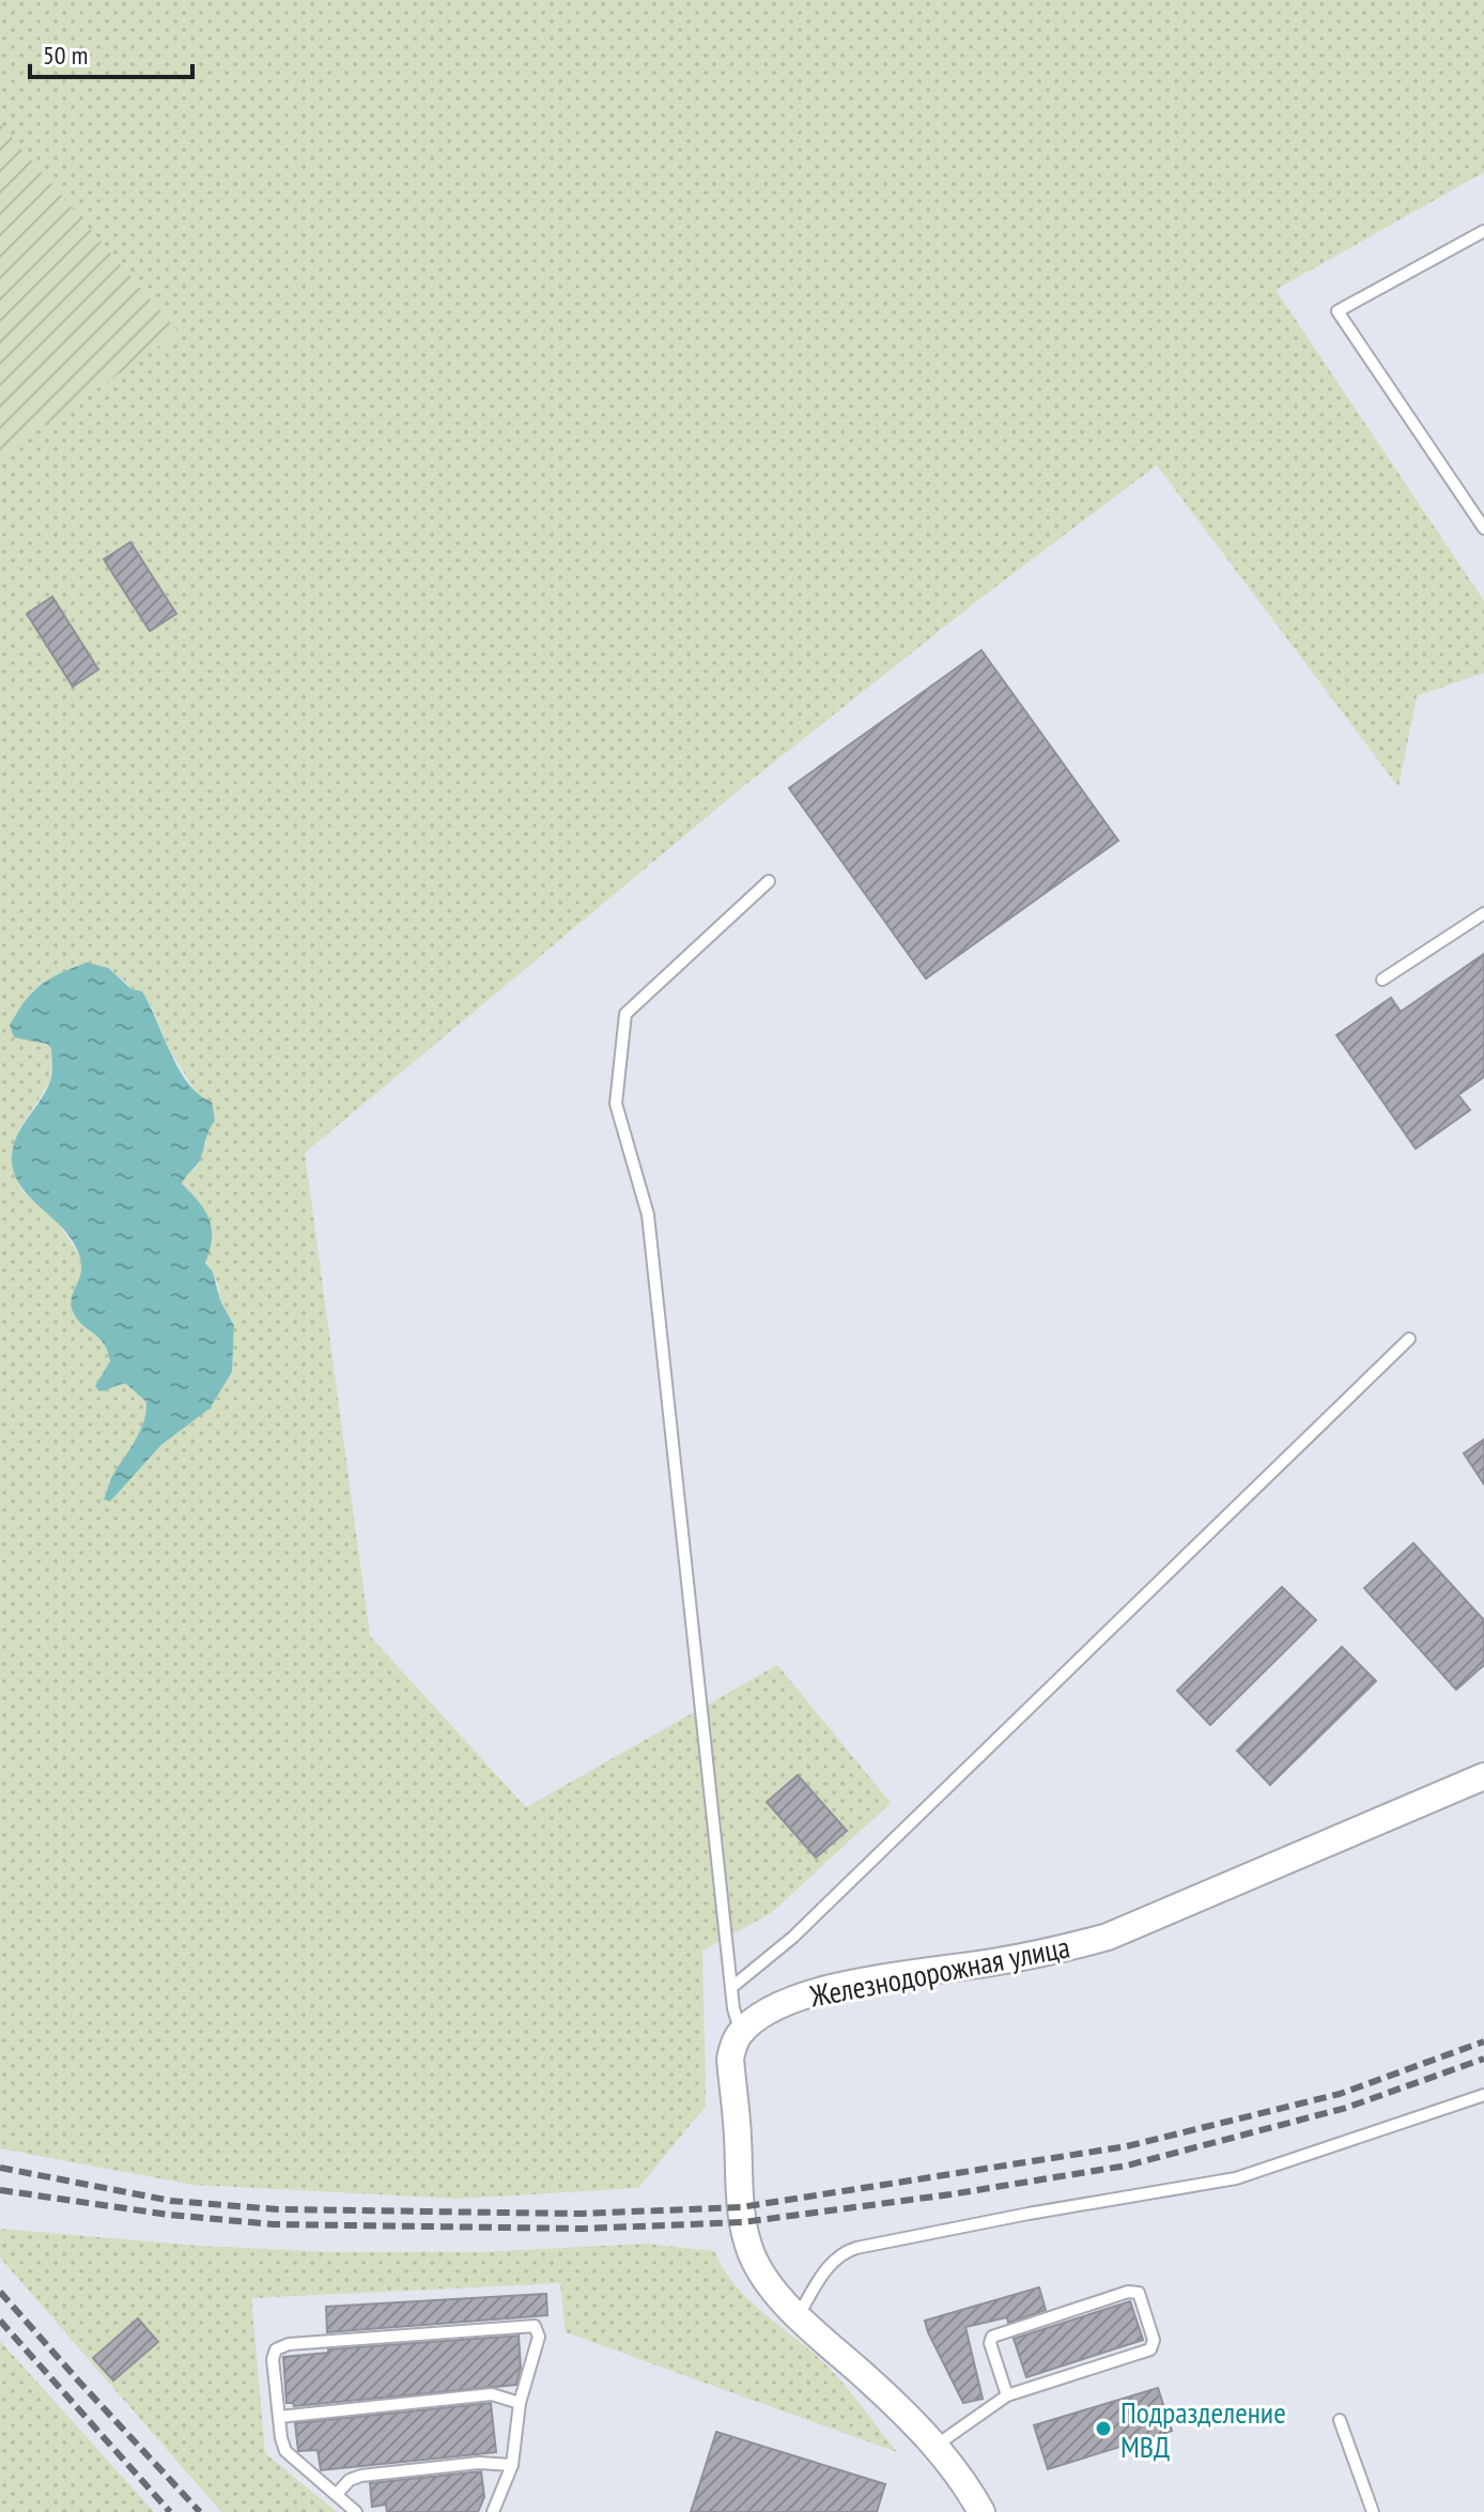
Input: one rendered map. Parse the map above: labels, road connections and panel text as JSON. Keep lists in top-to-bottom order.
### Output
{
  "streets": {
    "street": ["Железнодорожная улица"]
  },
  "places": ["Подразделение МВД"],
  "scale_bar": "50 m"
}
